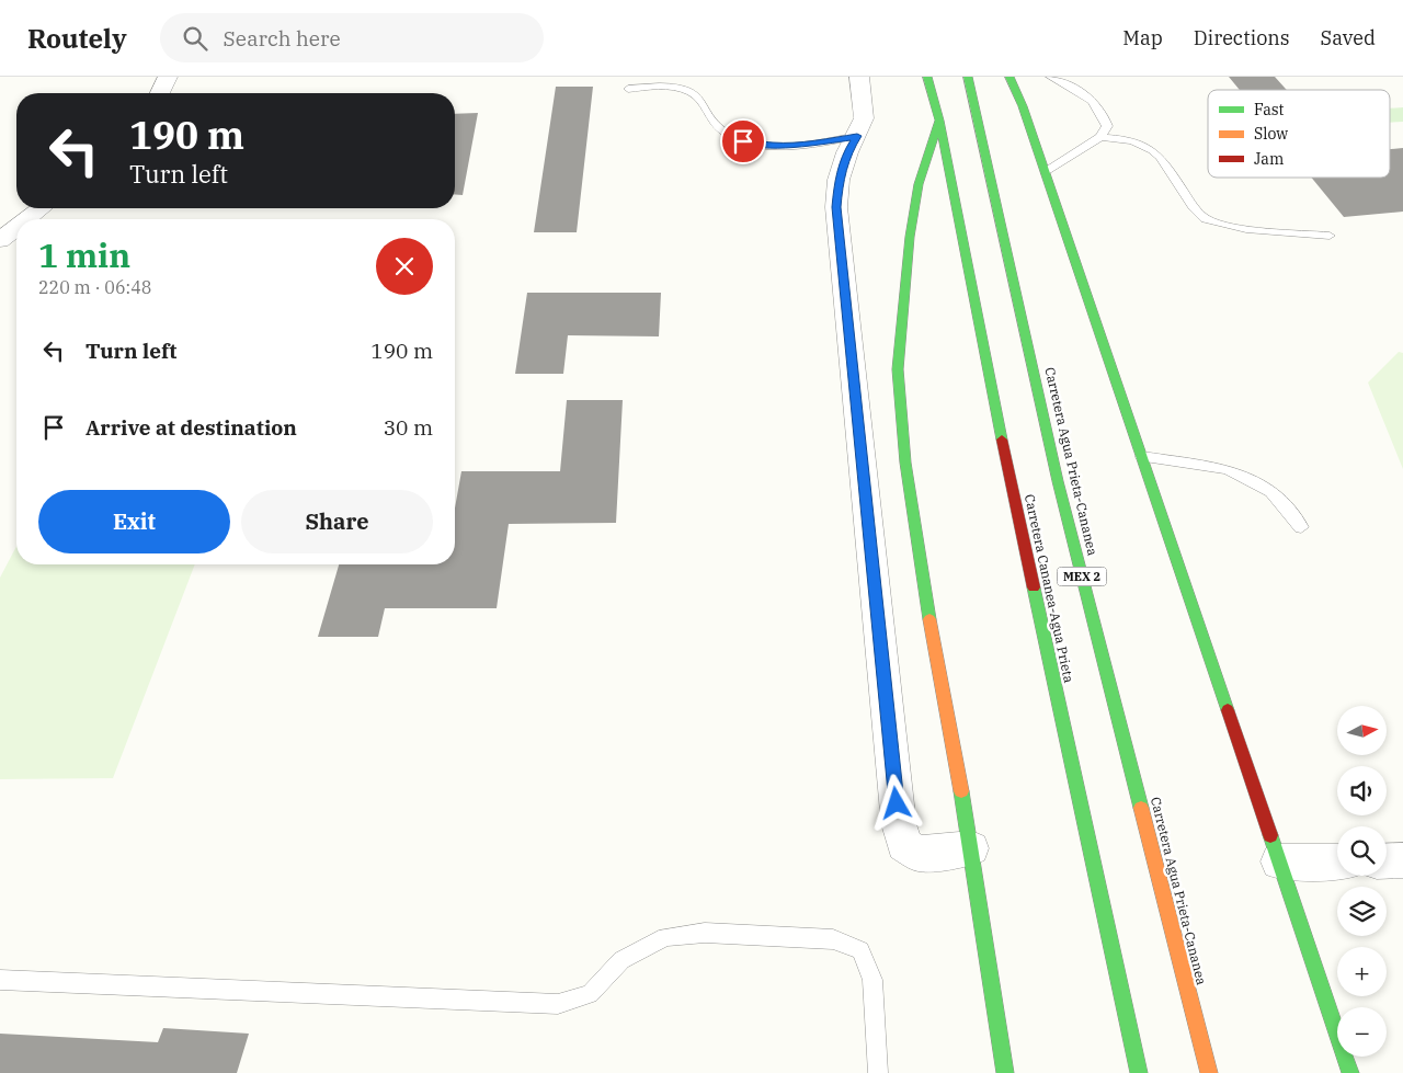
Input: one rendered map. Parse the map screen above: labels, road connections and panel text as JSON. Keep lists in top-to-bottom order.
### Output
{
  "streets": {
    "main road": ["Carretera Agua Prieta-Cananea", "MEX 2", "Carretera Cananea-Agua Prieta"]
  },
  "legend": ["Fast", "Slow", "Jam"],
  "north": "right",
  "page": {
    "header": "Routely",
    "search": "Search here",
    "nav": ["Map", "Directions", "Saved"],
    "turn": ["190 m", "Turn left"],
    "heading": ["1 min", "220 m · 06:48"],
    "list": [
      {
        "name": "Turn left",
        "value": "190 m"
      },
      {
        "name": "Arrive at destination",
        "value": "30 m"
      }
    ],
    "buttons": ["Exit", "Share"],
    "map_buttons": ["+", "−"]
  }
}
